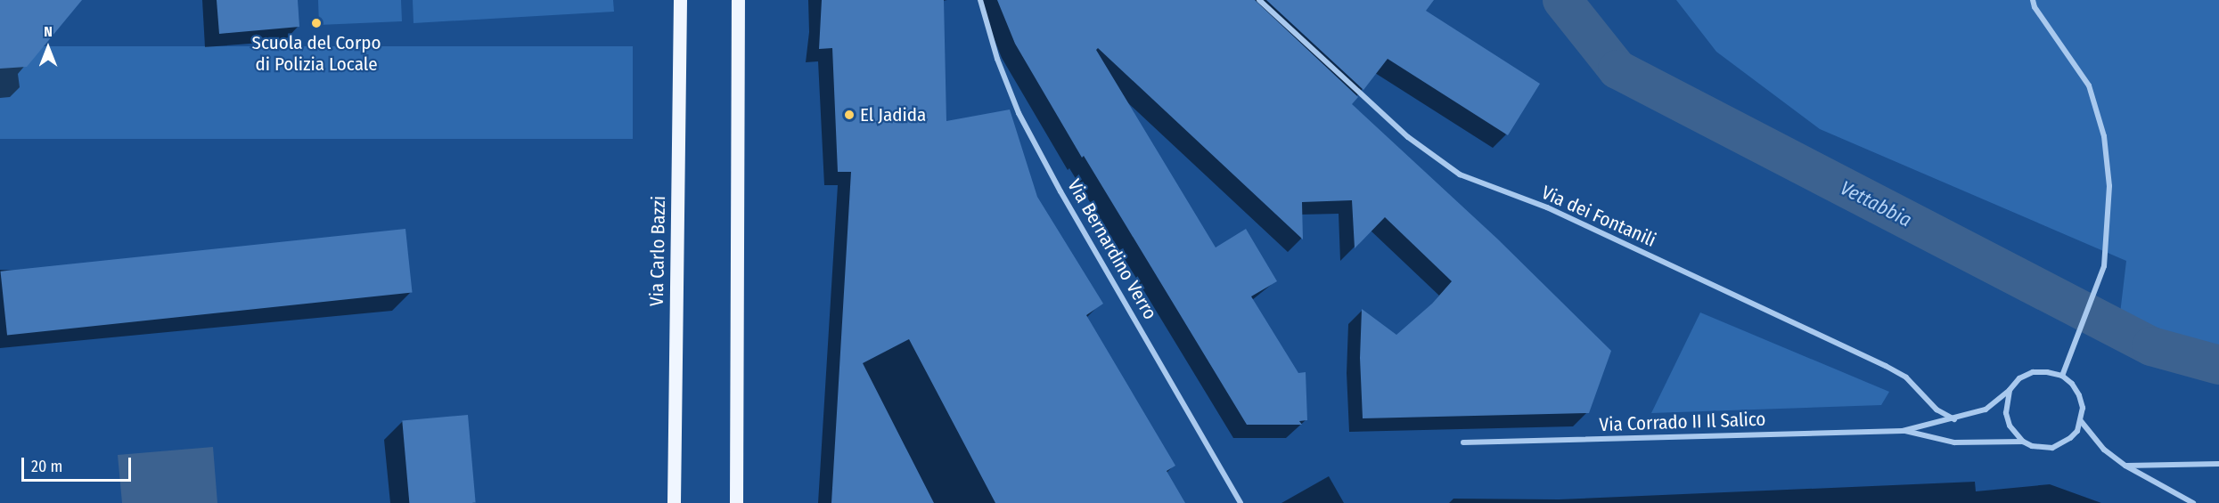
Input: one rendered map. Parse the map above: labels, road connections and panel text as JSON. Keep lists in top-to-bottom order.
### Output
{
  "streets": {
    "main road": ["Via Carlo Bazzi"],
    "street": ["Via dei Fontanili", "Via Bernardino Verro", "Via Corrado II Il Salico"]
  },
  "crossings": [
    ["Via dei Fontanili", "Via Corrado II Il Salico"]
  ],
  "water": ["Vettabbia"],
  "places": ["Scuola del Corpo di Polizia Locale", "El Jadida"],
  "scale_bar": "20 m",
  "north": "top"
}
